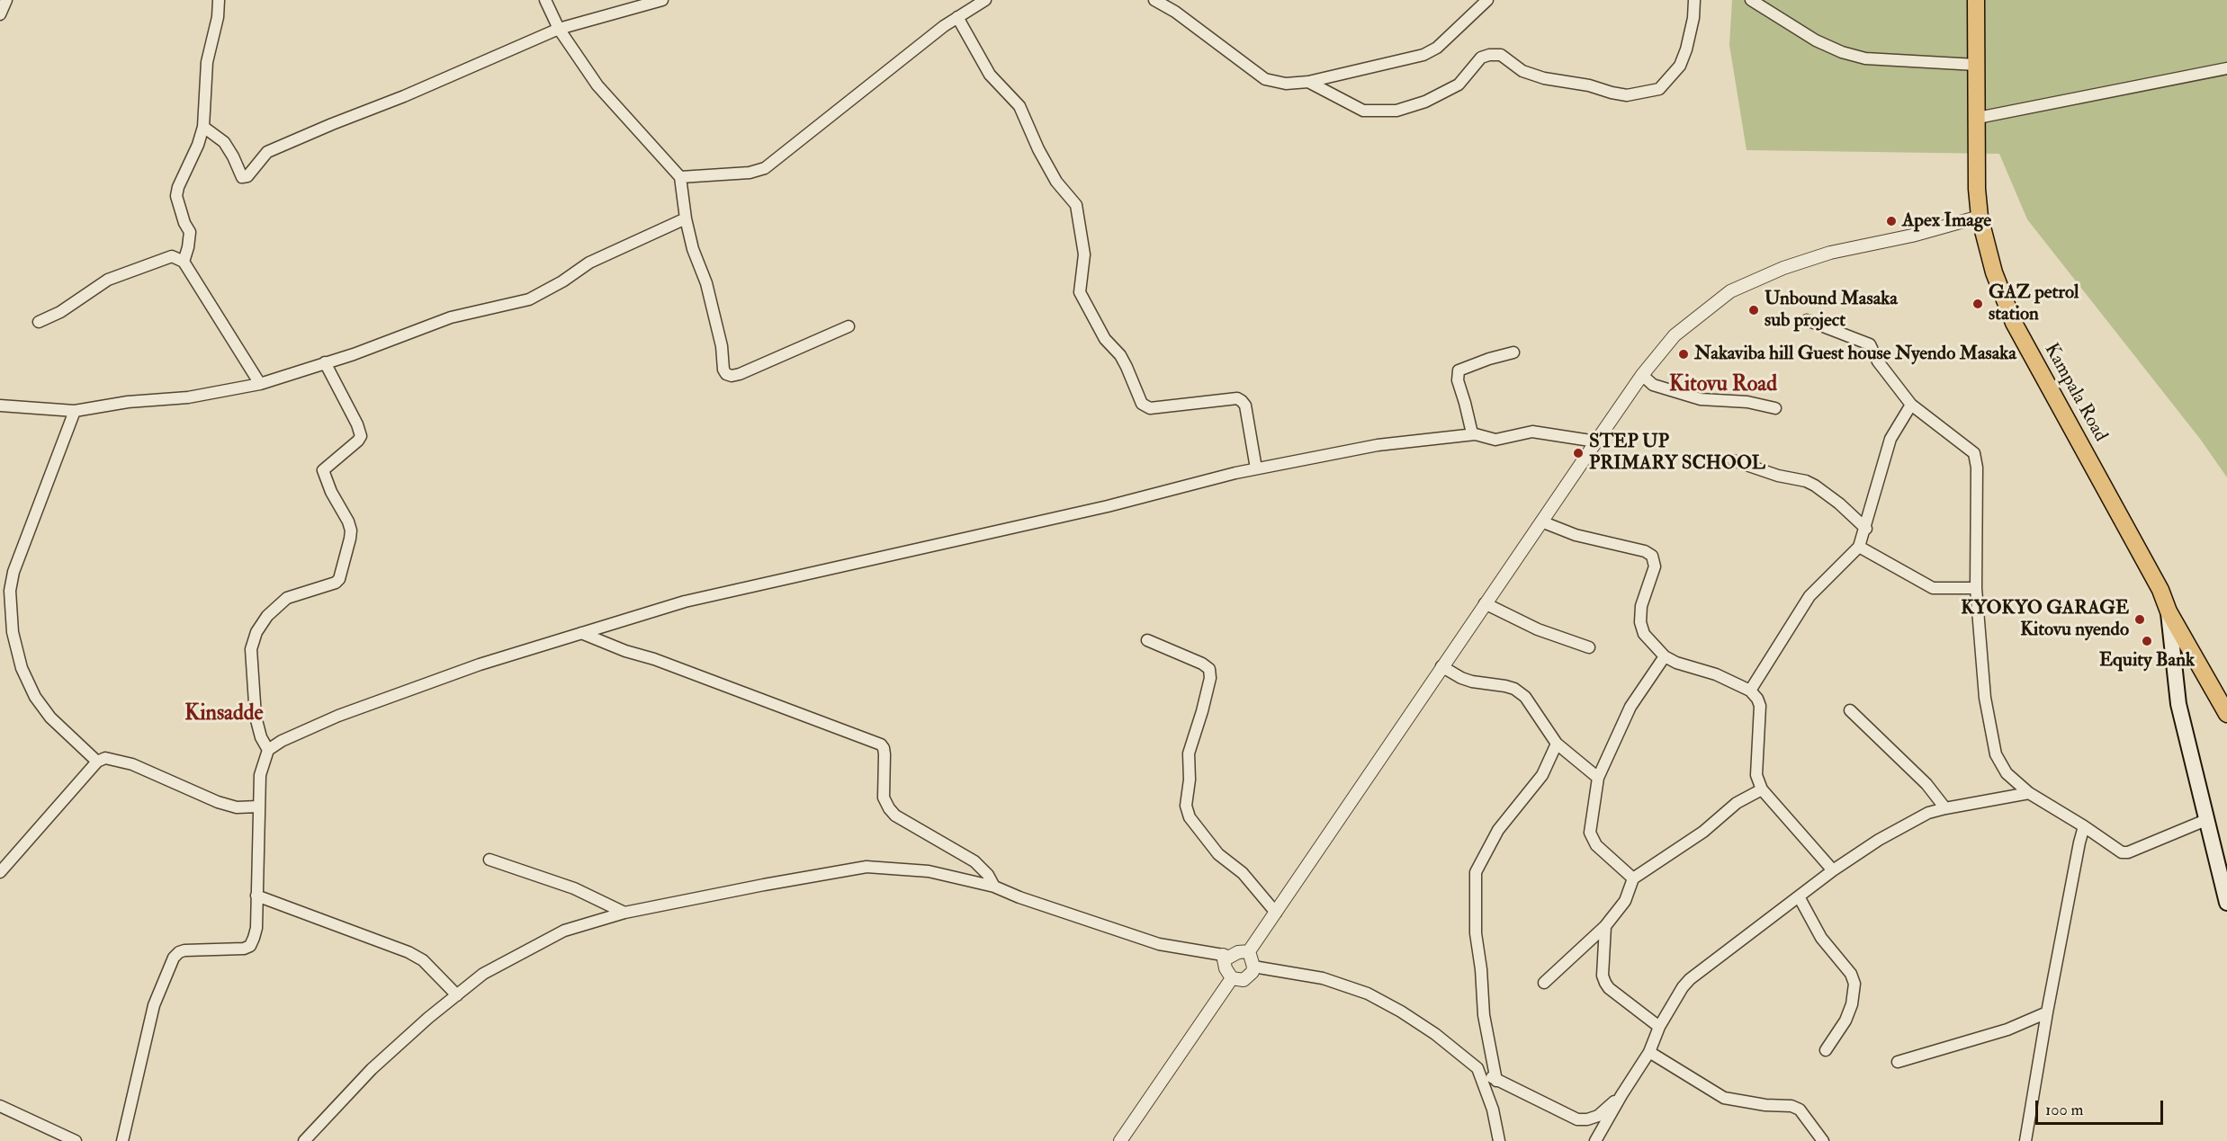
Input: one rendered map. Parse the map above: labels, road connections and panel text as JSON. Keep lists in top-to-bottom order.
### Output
{
  "streets": {
    "main road": ["Kampala Road"]
  },
  "districts": ["Kitovu Road", "Kinsadde"],
  "places": [
    "Apex Image",
    "GAZ petrol station",
    "Unbound Masaka sub project",
    "Nakaviba hill Guest house Nyendo Masaka",
    "STEP UP PRIMARY SCHOOL",
    "KYOKYO GARAGE Kitovu nyendo",
    "Equity Bank"
  ],
  "scale_bar": "100 m"
}
